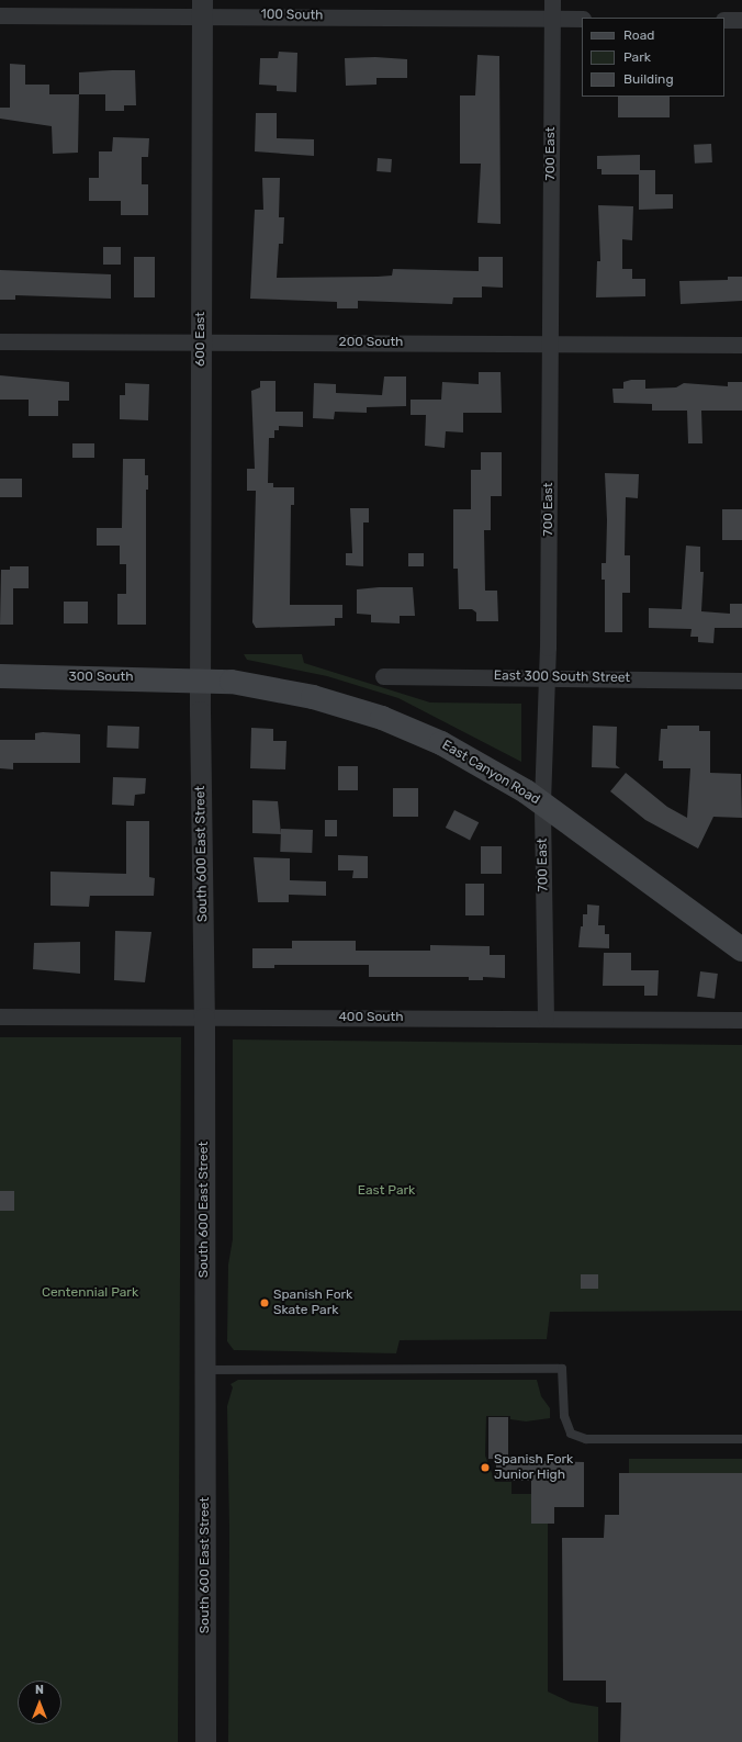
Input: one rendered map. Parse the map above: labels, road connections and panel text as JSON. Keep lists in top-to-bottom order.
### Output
{
  "streets": {
    "main road": ["300 South", "East Canyon Road"],
    "street": [
      "100 South",
      "700 East",
      "600 East",
      "200 South",
      "East 300 South Street",
      "South 600 East Street",
      "400 South"
    ]
  },
  "crossings": [
    ["100 South", "700 East"],
    ["100 South", "600 East"],
    ["700 East", "200 South"],
    ["700 East", "East 300 South Street"],
    ["700 East", "East Canyon Road"],
    ["700 East", "400 South"],
    ["600 East", "200 South"],
    ["600 East", "300 South"],
    ["600 East", "East Canyon Road"],
    ["600 East", "South 600 East Street"],
    ["300 South", "East Canyon Road"],
    ["300 South", "South 600 East Street"],
    ["East Canyon Road", "South 600 East Street"],
    ["South 600 East Street", "400 South"]
  ],
  "parks": ["East Park", "Centennial Park"],
  "places": ["Spanish Fork Skate Park", "Spanish Fork Junior High"],
  "legend": ["Road", "Park", "Building"],
  "north": "top"
}
